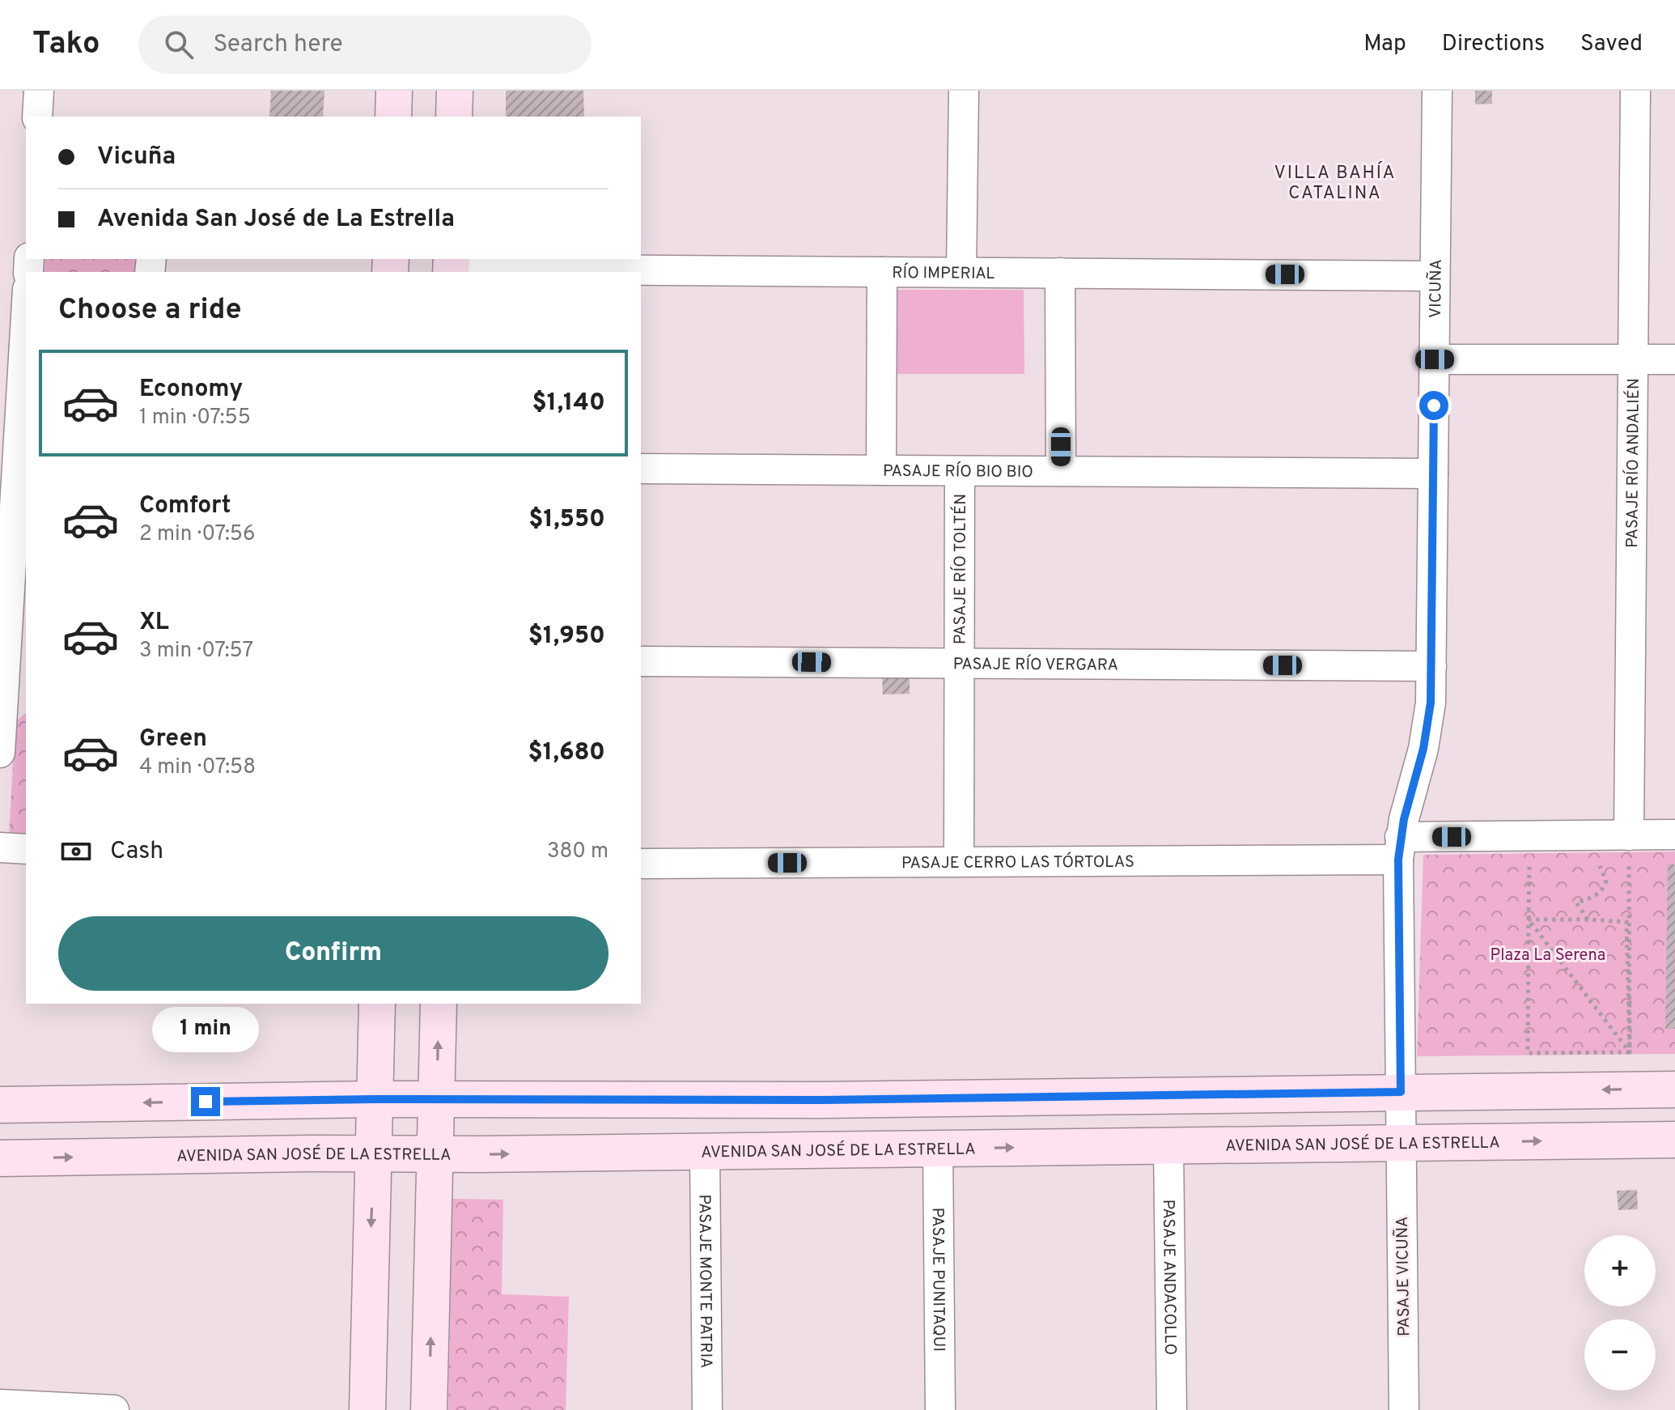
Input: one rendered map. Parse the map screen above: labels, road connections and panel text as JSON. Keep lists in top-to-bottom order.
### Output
{
  "streets": {
    "main road": ["AVENIDA SAN JOSÉ DE LA ESTRELLA"],
    "street": [
      "RÍO IMPERIAL",
      "VICUÑA",
      "PASAJE RÍO ANDALIÉN",
      "PASAJE RÍO BIO BIO",
      "PASAJE RÍO TOLTÉN",
      "PASAJE RÍO VERGARA",
      "PASAJE CERRO LAS TÓRTOLAS",
      "PASAJE VICUÑA",
      "PASAJE ANDACOLLO",
      "PASAJE PUNITAQUI",
      "PASAJE MONTE PATRIA"
    ]
  },
  "crossings": [
    ["RÍO IMPERIAL", "VICUÑA"],
    ["VICUÑA", "PASAJE RÍO BIO BIO"],
    ["VICUÑA", "PASAJE RÍO VERGARA"],
    ["VICUÑA", "PASAJE CERRO LAS TÓRTOLAS"],
    ["VICUÑA", "AVENIDA SAN JOSÉ DE LA ESTRELLA"],
    ["VICUÑA", "PASAJE VICUÑA"],
    ["PASAJE RÍO ANDALIÉN", "PASAJE CERRO LAS TÓRTOLAS"],
    ["PASAJE RÍO BIO BIO", "PASAJE RÍO TOLTÉN"],
    ["PASAJE RÍO TOLTÉN", "PASAJE RÍO VERGARA"],
    ["PASAJE RÍO TOLTÉN", "PASAJE CERRO LAS TÓRTOLAS"],
    ["AVENIDA SAN JOSÉ DE LA ESTRELLA", "PASAJE VICUÑA"],
    ["AVENIDA SAN JOSÉ DE LA ESTRELLA", "PASAJE ANDACOLLO"],
    ["AVENIDA SAN JOSÉ DE LA ESTRELLA", "PASAJE PUNITAQUI"],
    ["AVENIDA SAN JOSÉ DE LA ESTRELLA", "PASAJE MONTE PATRIA"]
  ],
  "districts": ["VILLA BAHÍA CATALINA"],
  "parks": ["Plaza La Serena"],
  "page": {
    "header": "Tako",
    "search": "Search here",
    "nav": ["Map", "Directions", "Saved"],
    "banner": ["Vicuña", "Avenida San José de La Estrella"],
    "heading": "Choose a ride",
    "list": [
      {
        "name": "Economy",
        "note": "1 min · 07:55",
        "value": "$1,140"
      },
      {
        "name": "Comfort",
        "note": "2 min · 07:56",
        "value": "$1,550"
      },
      {
        "name": "XL",
        "note": "3 min · 07:57",
        "value": "$1,950"
      },
      {
        "name": "Green",
        "note": "4 min · 07:58",
        "value": "$1,680"
      }
    ],
    "pay": ["Cash", "380 m"],
    "buttons": "Confirm",
    "bubble": "1 min",
    "map_buttons": ["+", "−"]
  }
}
